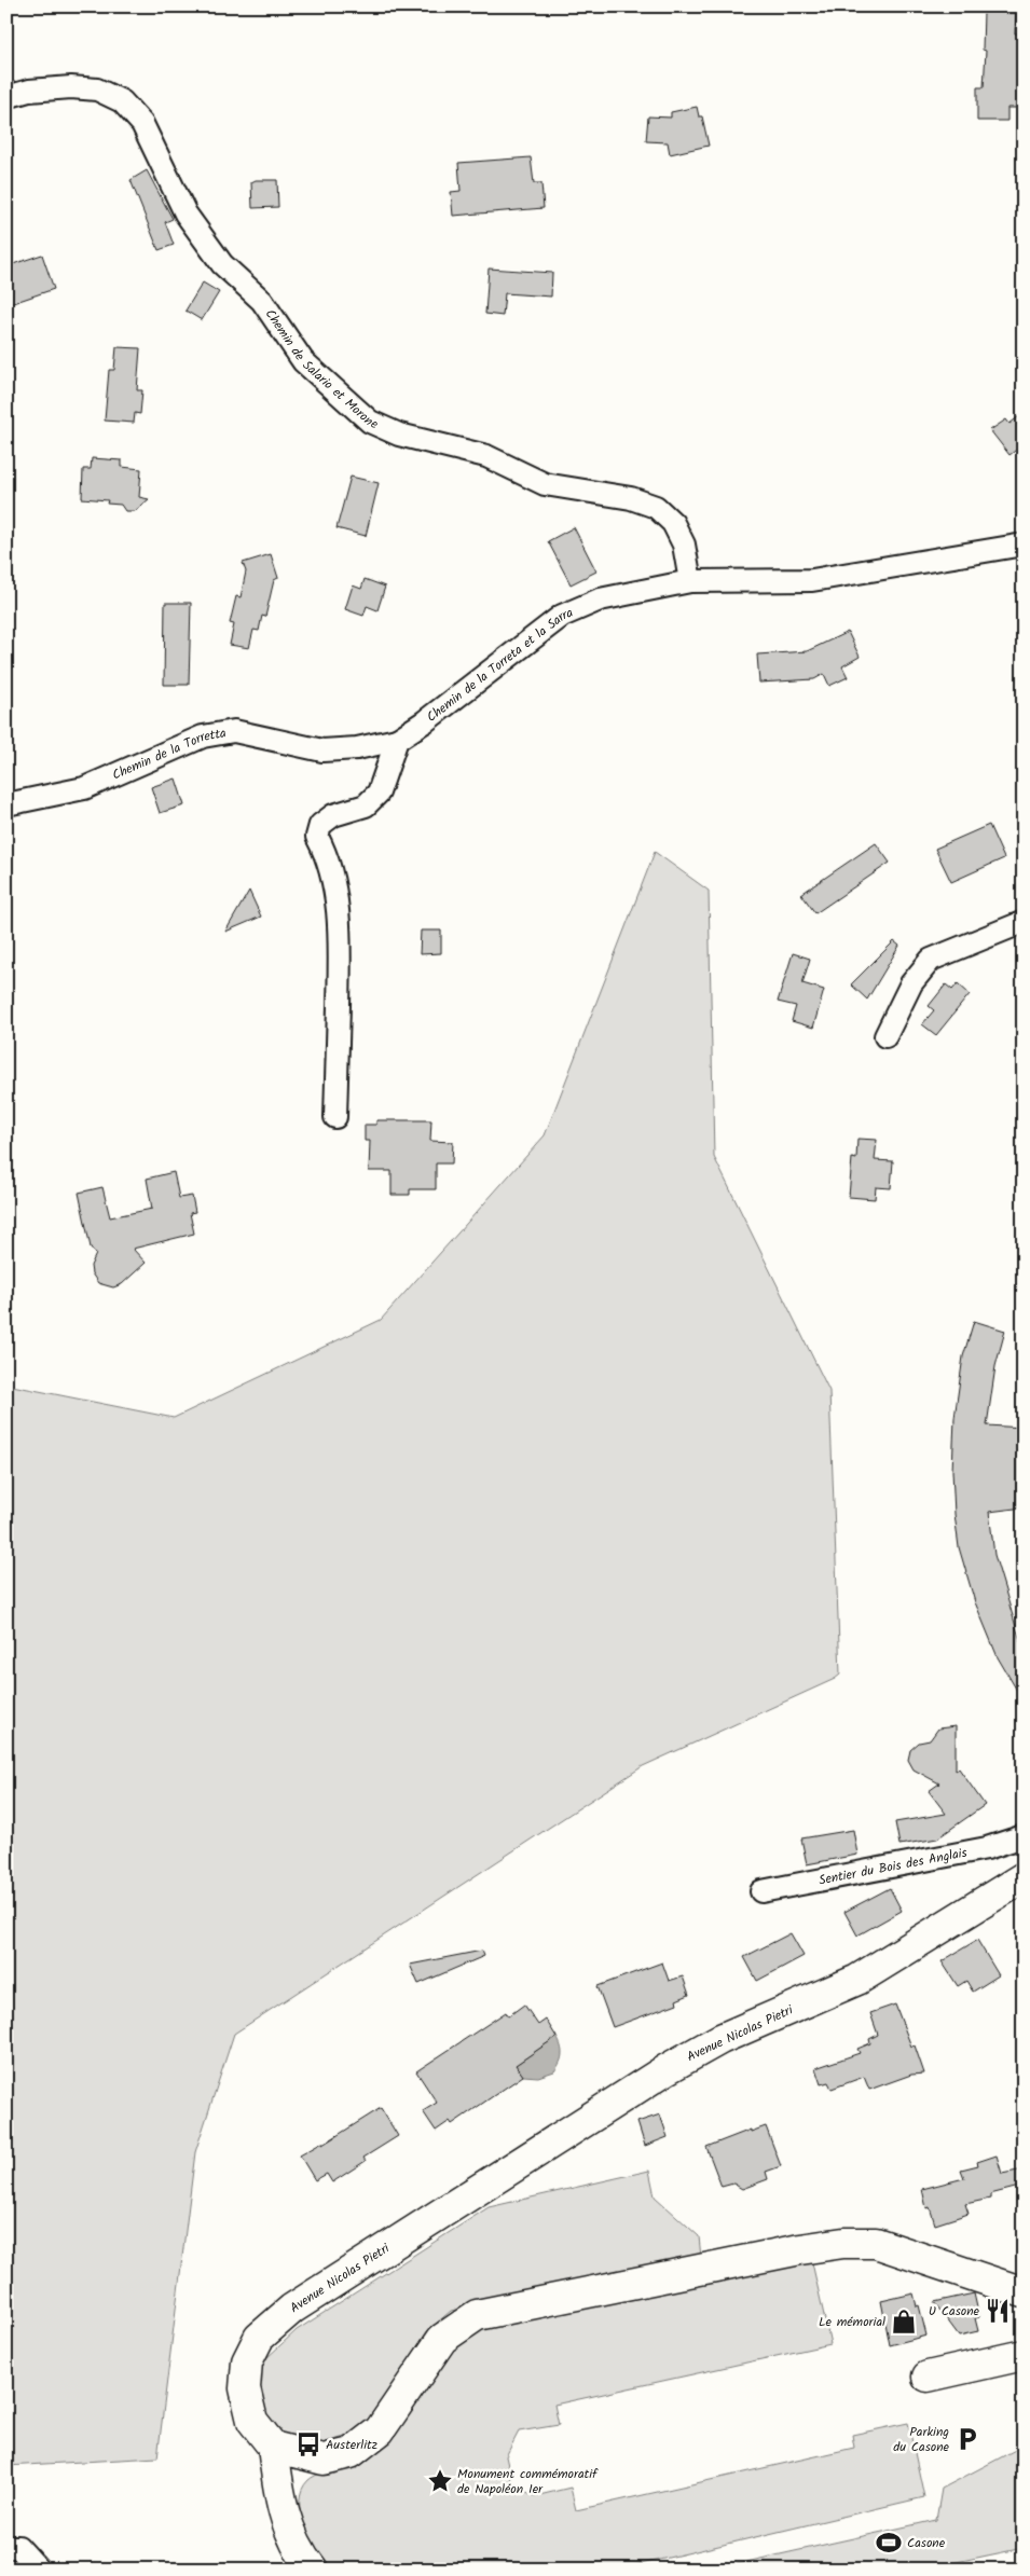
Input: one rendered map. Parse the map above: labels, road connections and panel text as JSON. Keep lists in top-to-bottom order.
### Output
{
  "streets": {
    "main road": ["Avenue Nicolas Pietri"],
    "street": [
      "Chemin de Salario et Morone",
      "Chemin de la Torreta et la Sarra",
      "Chemin de la Torretta",
      "Sentier du Bois des Anglais"
    ]
  },
  "crossings": [
    ["Chemin de Salario et Morone", "Chemin de la Torreta et la Sarra"],
    ["Chemin de la Torreta et la Sarra", "Chemin de la Torretta"]
  ],
  "places": {
    "restaurant": ["U Casone"],
    "shop": ["Le mémorial"],
    "parking": ["Parking du Casone"],
    "bus stop": ["Austerlitz"],
    "place": ["Monument commémoratif de Napoléon Ier"],
    "sports": ["Casone"]
  }
}
